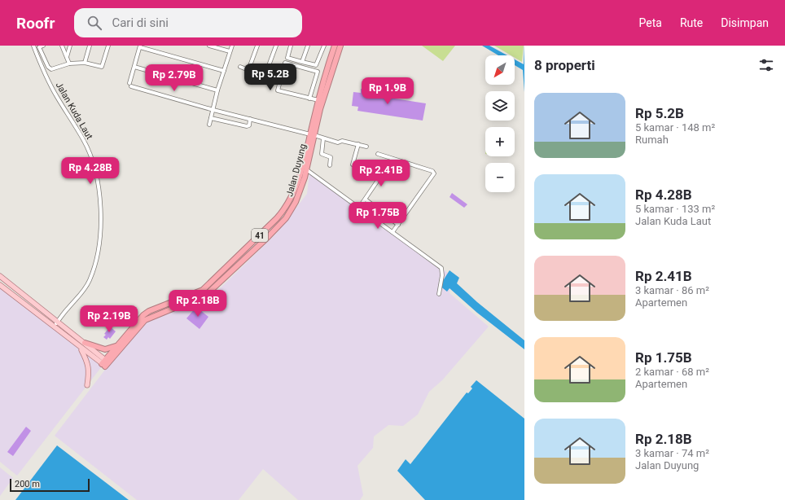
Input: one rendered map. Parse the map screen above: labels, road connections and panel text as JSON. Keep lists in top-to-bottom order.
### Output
{
  "streets": {
    "highway": ["Jalan Duyung", "41"],
    "street": ["Jalan Kuda Laut"]
  },
  "scale_bar": "200 m",
  "north": "bottom left",
  "page": {
    "header": "Roofr",
    "search": "Cari di sini",
    "nav": ["Peta", "Rute", "Disimpan"],
    "heading": "8 properti",
    "map_buttons": ["+", "−"],
    "price": [
      "Rp 5.2B",
      "Rp 2.79B",
      "Rp 1.9B",
      "Rp 4.28B",
      "Rp 2.41B",
      "Rp 1.75B",
      "Rp 2.18B",
      "Rp 2.19B"
    ],
    "list": [
      {
        "name": "Rp 5.2B",
        "note": "5 kamar · 148 m² · Rumah"
      },
      {
        "name": "Rp 4.28B",
        "note": "5 kamar · 133 m² · Jalan Kuda Laut"
      },
      {
        "name": "Rp 2.41B",
        "note": "3 kamar · 86 m² · Apartemen"
      },
      {
        "name": "Rp 1.75B",
        "note": "2 kamar · 68 m² · Apartemen"
      },
      {
        "name": "Rp 2.18B",
        "note": "3 kamar · 74 m² · Jalan Duyung"
      }
    ],
    "scale": "200 m"
  }
}
